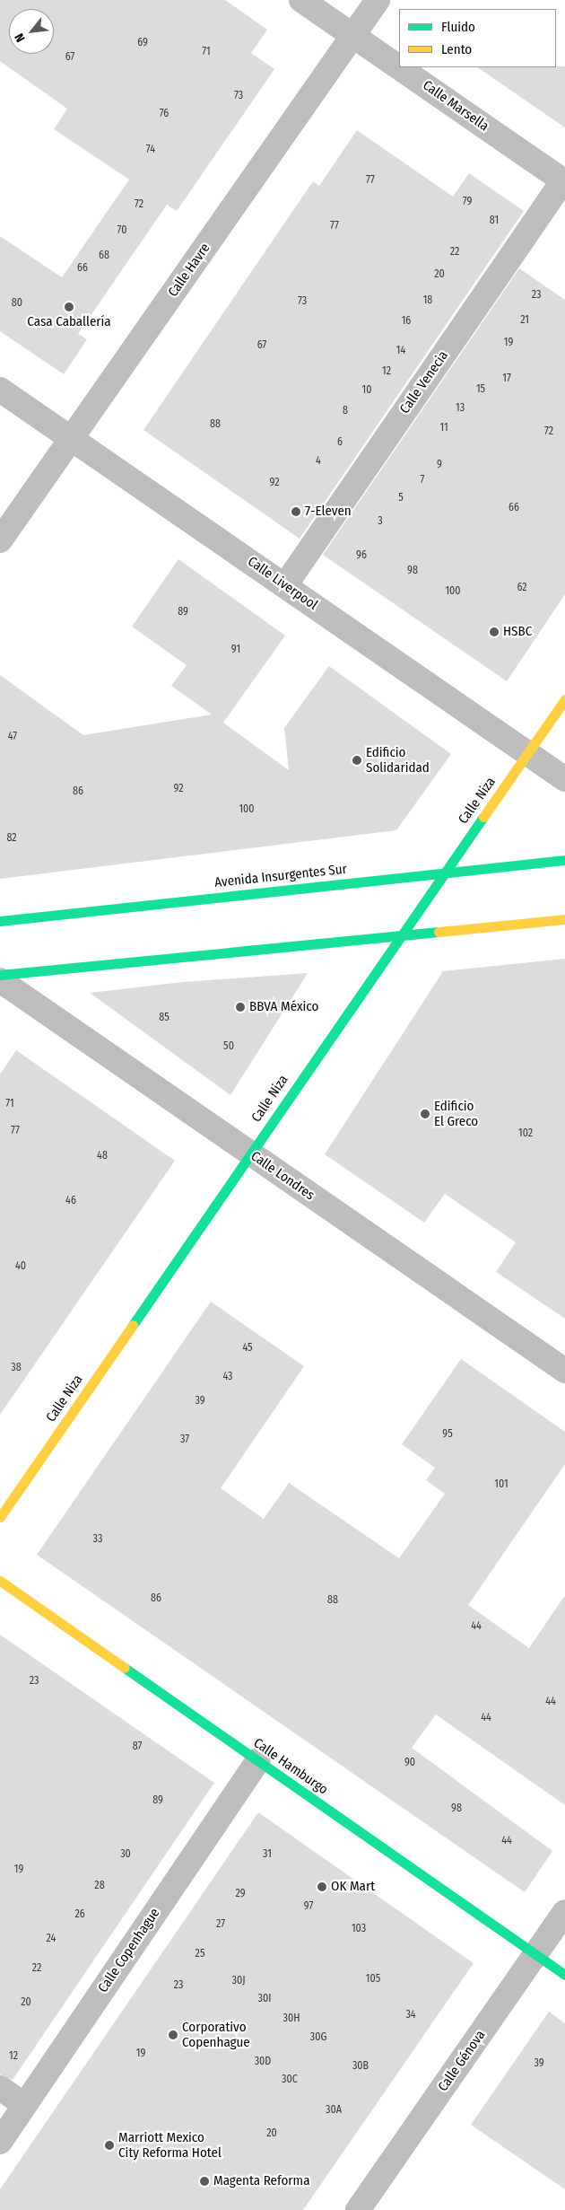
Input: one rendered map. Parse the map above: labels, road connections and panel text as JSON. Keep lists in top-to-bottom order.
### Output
{
  "streets": {
    "street": [
      "Calle Marsella",
      "Calle Havre",
      "Calle Venecia",
      "Calle Liverpool",
      "Calle Niza",
      "Avenida Insurgentes Sur",
      "Calle Londres",
      "Calle Hamburgo",
      "Calle Copenhague",
      "Calle Génova"
    ]
  },
  "crossings": [
    ["Calle Marsella", "Calle Havre"],
    ["Calle Marsella", "Calle Venecia"],
    ["Calle Havre", "Calle Liverpool"],
    ["Calle Venecia", "Calle Liverpool"],
    ["Calle Liverpool", "Calle Niza"],
    ["Calle Niza", "Avenida Insurgentes Sur"],
    ["Calle Niza", "Calle Londres"],
    ["Calle Hamburgo", "Calle Copenhague"],
    ["Calle Hamburgo", "Calle Génova"]
  ],
  "places": [
    "Casa Caballería",
    "7-Eleven",
    "HSBC",
    "Edificio Solidaridad",
    "BBVA México",
    "Edificio El Greco",
    "OK Mart",
    "Corporativo Copenhague",
    "Marriott Mexico City Reforma Hotel",
    "Magenta Reforma"
  ],
  "house_numbers": [
    "69",
    "71",
    "67",
    "73",
    "76",
    "74",
    "77",
    "79",
    "72",
    "81",
    "77",
    "70",
    "22",
    "68",
    "66",
    "20",
    "23",
    "18",
    "73",
    "80",
    "21",
    "16",
    "19",
    "67",
    "14",
    "12",
    "17",
    "15",
    "10",
    "13",
    "8",
    "88",
    "11",
    "72",
    "6",
    "4",
    "9",
    "7",
    "92",
    "5",
    "66",
    "3",
    "96",
    "98",
    "62",
    "100",
    "89",
    "91",
    "47",
    "92",
    "86",
    "100",
    "82",
    "85",
    "50",
    "71",
    "77",
    "102",
    "48",
    "46",
    "40",
    "45",
    "38",
    "43",
    "39",
    "95",
    "37",
    "101",
    "33",
    "86",
    "88",
    "44",
    "23",
    "44",
    "44",
    "87",
    "90",
    "89",
    "98",
    "44",
    "30",
    "31",
    "19",
    "28",
    "29",
    "97",
    "26",
    "27",
    "103",
    "24",
    "25",
    "22",
    "105",
    "30J",
    "23",
    "30I",
    "20",
    "34",
    "30H",
    "30G",
    "19",
    "12",
    "30D",
    "39",
    "30B",
    "30C",
    "30A",
    "20"
  ],
  "legend": ["Fluido", "Lento"],
  "north": "bottom left"
}
